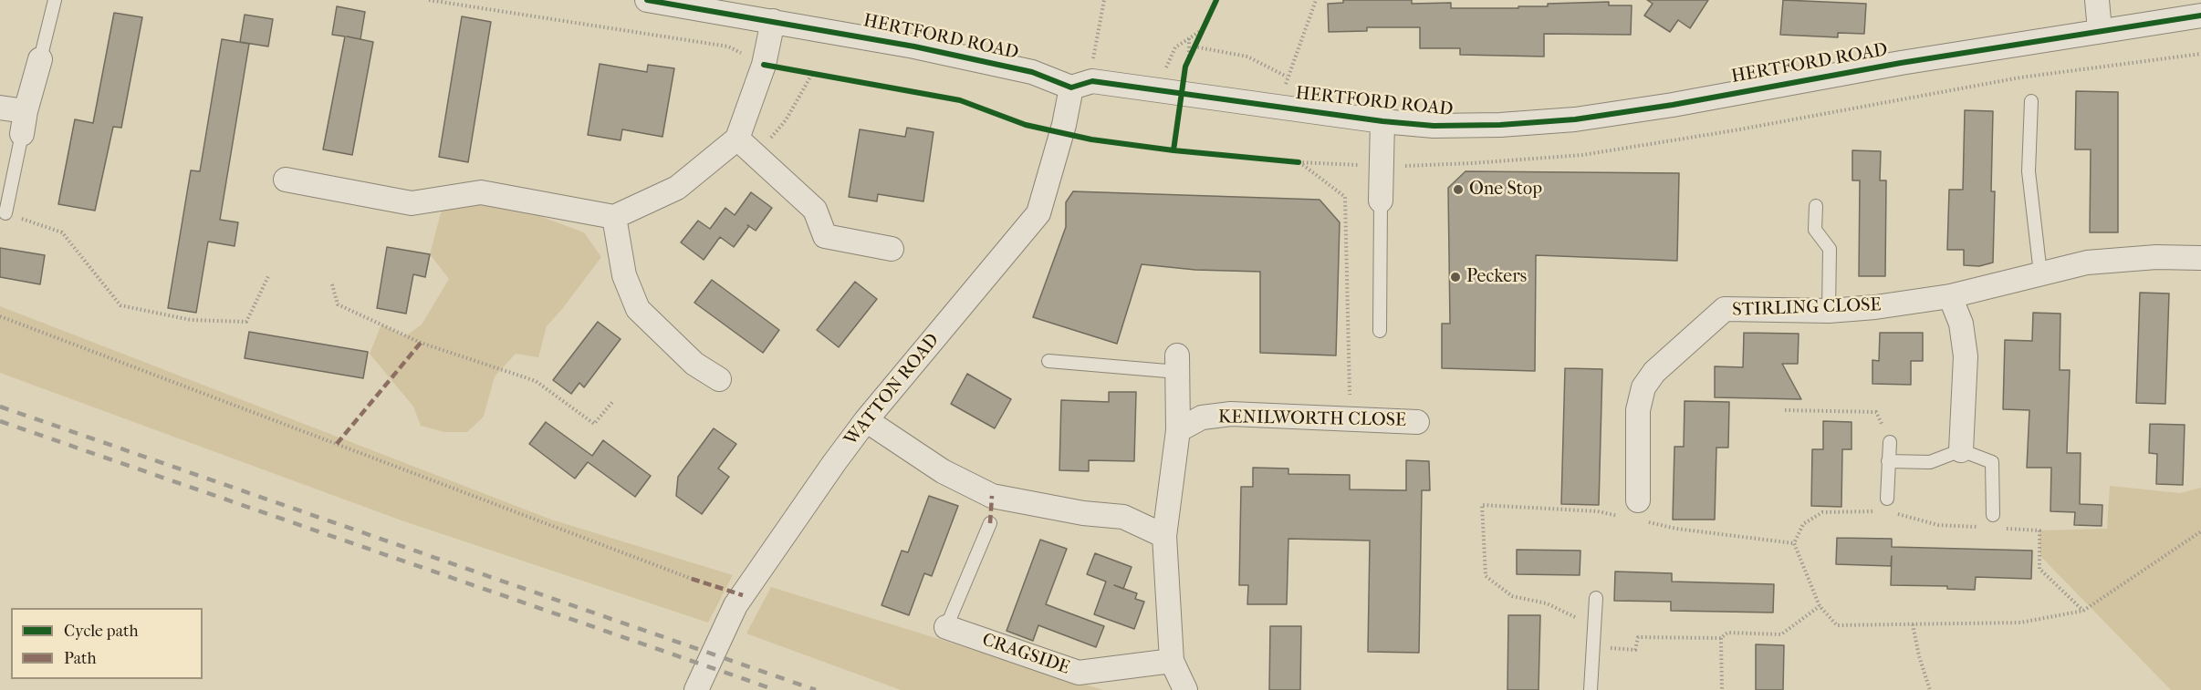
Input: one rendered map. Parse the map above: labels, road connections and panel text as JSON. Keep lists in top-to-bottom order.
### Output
{
  "streets": {
    "street": [
      "HERTFORD ROAD",
      "STIRLING CLOSE",
      "WATTON ROAD",
      "KENILWORTH CLOSE",
      "CRAGSIDE"
    ]
  },
  "crossings": [
    ["HERTFORD ROAD", "WATTON ROAD"]
  ],
  "places": ["One Stop", "Peckers"],
  "legend": ["Cycle path", "Path"]
}
